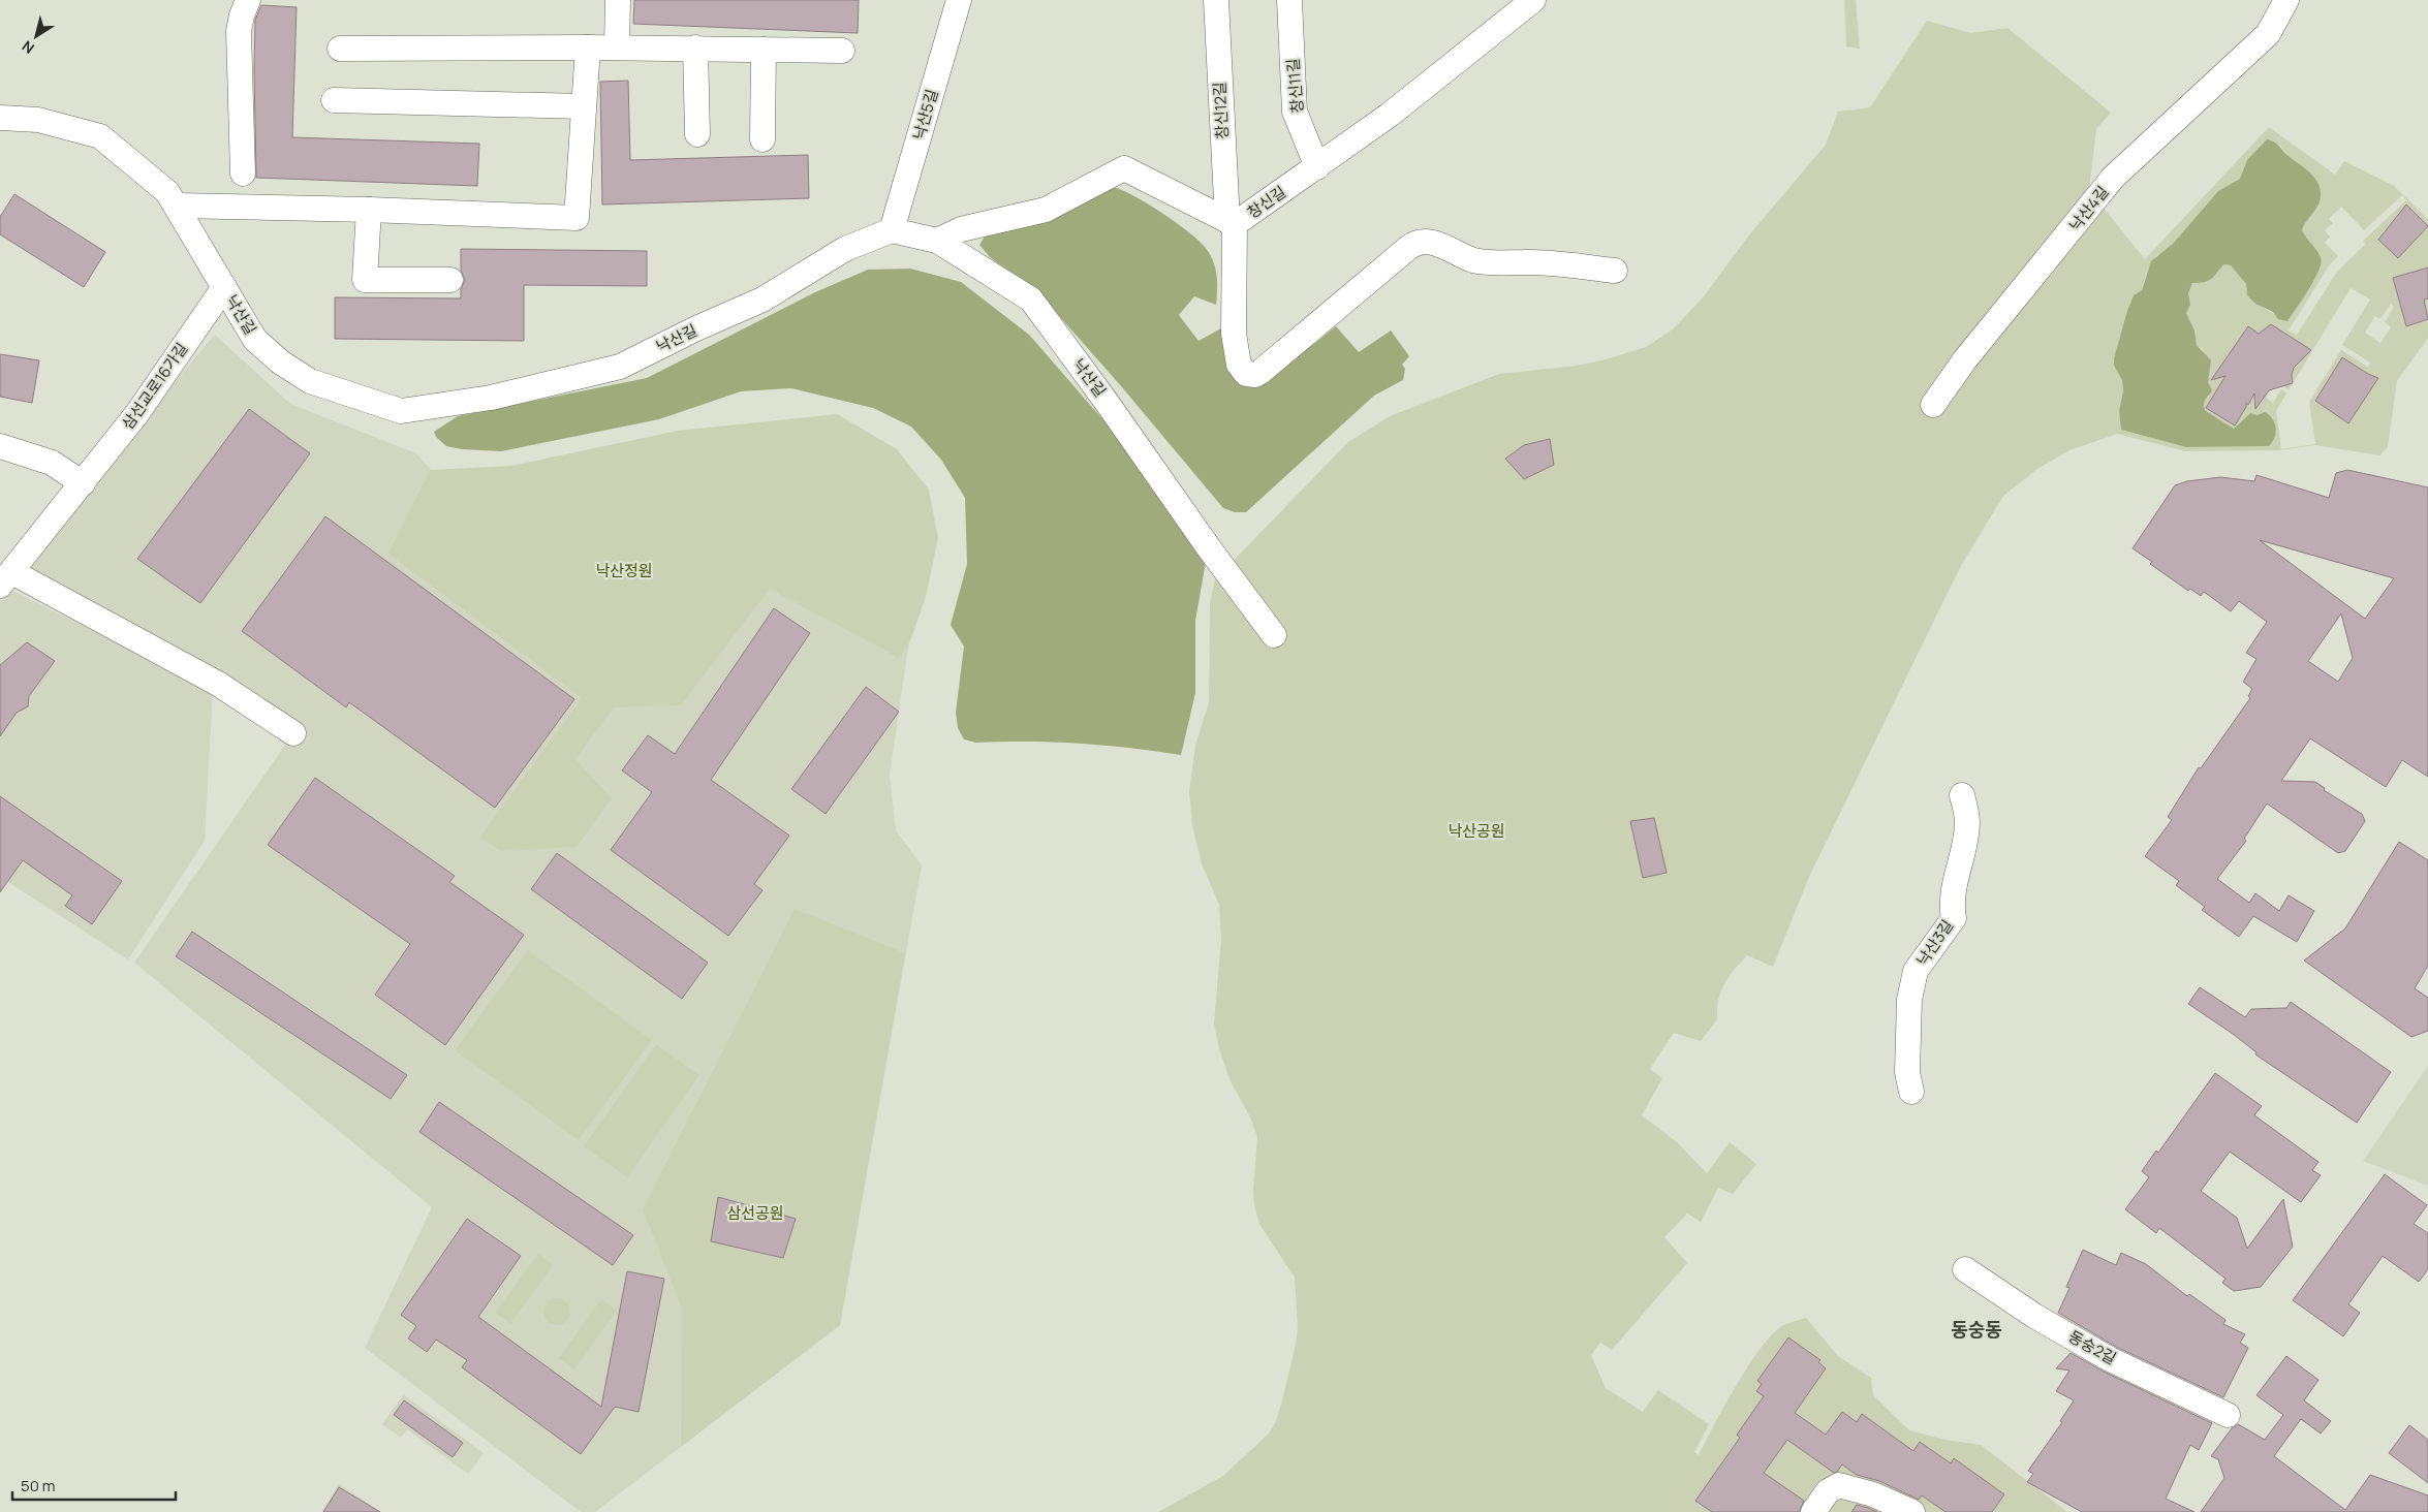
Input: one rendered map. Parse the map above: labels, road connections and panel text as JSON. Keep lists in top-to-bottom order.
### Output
{
  "streets": {
    "street": [
      "창신11길",
      "창신12길",
      "낙산5길",
      "창신길",
      "낙산4길",
      "낙산길",
      "삼선교로16가길",
      "낙산3길",
      "동숭2길"
    ]
  },
  "crossings": [
    ["창신11길", "창신길"],
    ["창신12길", "창신길"],
    ["낙산5길", "낙산길"],
    ["창신길", "낙산길"],
    ["낙산길", "삼선교로16가길"]
  ],
  "districts": ["동숭동"],
  "parks": ["낙산정원", "낙산공원", "삼선공원"],
  "scale_bar": "50 m",
  "north": "bottom left"
}
